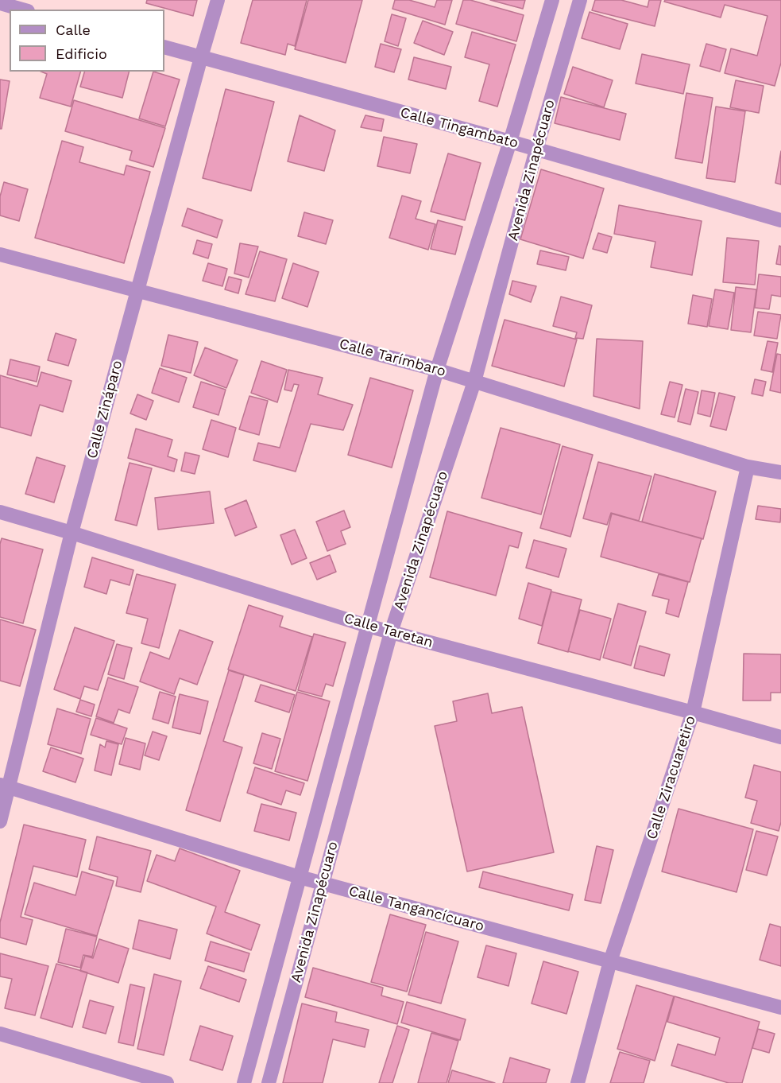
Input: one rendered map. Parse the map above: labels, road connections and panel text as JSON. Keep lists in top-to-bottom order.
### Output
{
  "streets": {
    "street": [
      "Calle Tingambato",
      "Avenida Zinapécuaro",
      "Calle Tarímbaro",
      "Calle Zináparo",
      "Calle Taretan",
      "Calle Ziracuaretiro",
      "Calle Tangancícuaro"
    ]
  },
  "crossings": [
    ["Calle Tingambato", "Avenida Zinapécuaro"],
    ["Calle Tingambato", "Calle Zináparo"],
    ["Avenida Zinapécuaro", "Calle Tarímbaro"],
    ["Avenida Zinapécuaro", "Calle Taretan"],
    ["Avenida Zinapécuaro", "Calle Tangancícuaro"],
    ["Calle Tarímbaro", "Calle Zináparo"],
    ["Calle Tarímbaro", "Calle Ziracuaretiro"],
    ["Calle Zináparo", "Calle Taretan"],
    ["Calle Zináparo", "Calle Tangancícuaro"],
    ["Calle Taretan", "Calle Ziracuaretiro"],
    ["Calle Ziracuaretiro", "Calle Tangancícuaro"]
  ],
  "legend": ["Calle", "Edificio"]
}
